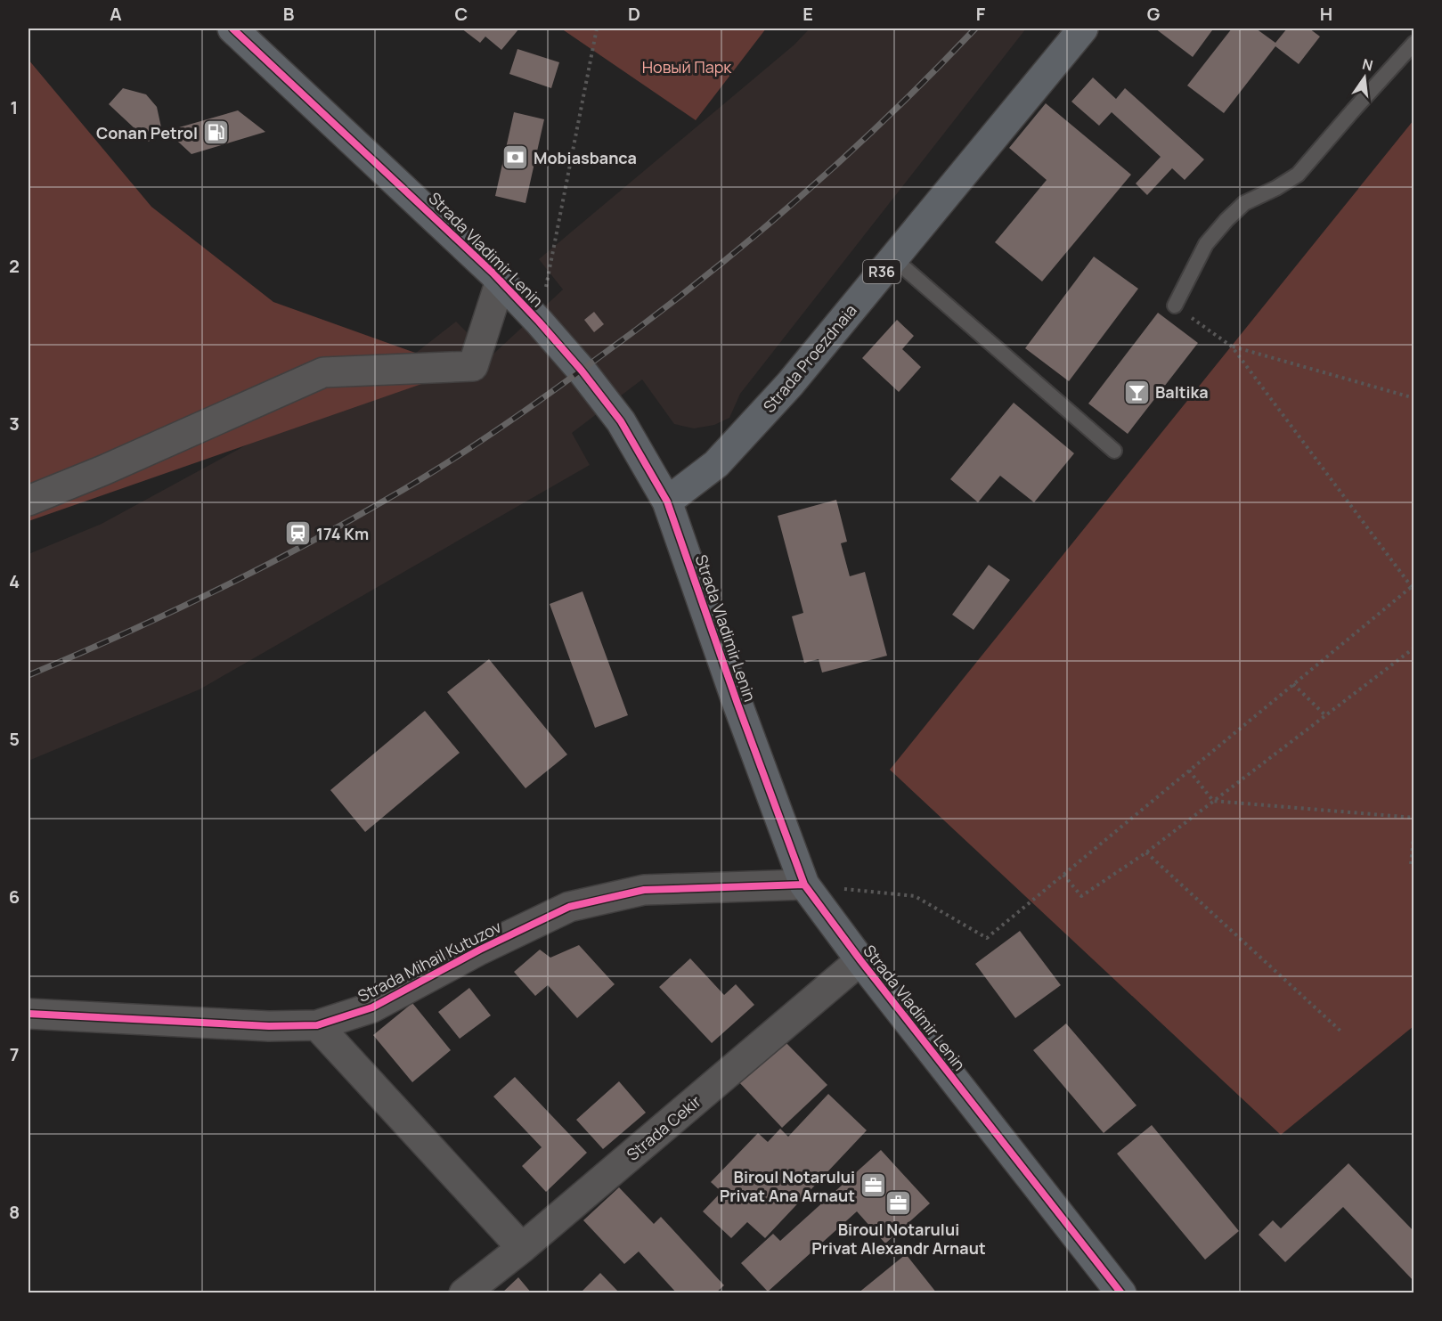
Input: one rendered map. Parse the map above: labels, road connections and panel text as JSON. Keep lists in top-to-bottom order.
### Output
{
  "streets": {
    "main road": ["Strada Vladimir Lenin", "R36", "Strada Proezdnaia"],
    "street": ["Strada Mihail Kutuzov", "Strada Cekir"]
  },
  "crossings": [
    ["Strada Vladimir Lenin", "Strada Proezdnaia"],
    ["Strada Vladimir Lenin", "Strada Mihail Kutuzov"],
    ["Strada Vladimir Lenin", "Strada Cekir"]
  ],
  "parks": ["Новый Парк"],
  "places": {
    "fuel station": ["Conan Petrol"],
    "bank": ["Mobiasbanca"],
    "bar": ["Baltika"],
    "station": ["174 Km"],
    "office": ["Biroul Notarului Privat Ana Arnaut", "Biroul Notarului Privat Alexandr Arnaut"]
  },
  "north": "top",
  "grid": {
    "columns": [
      "A",
      "B",
      "C",
      "D",
      "E",
      "F",
      "G",
      "H"
    ],
    "rows": [
      "1",
      "2",
      "3",
      "4",
      "5",
      "6",
      "7",
      "8"
    ]
  }
}
